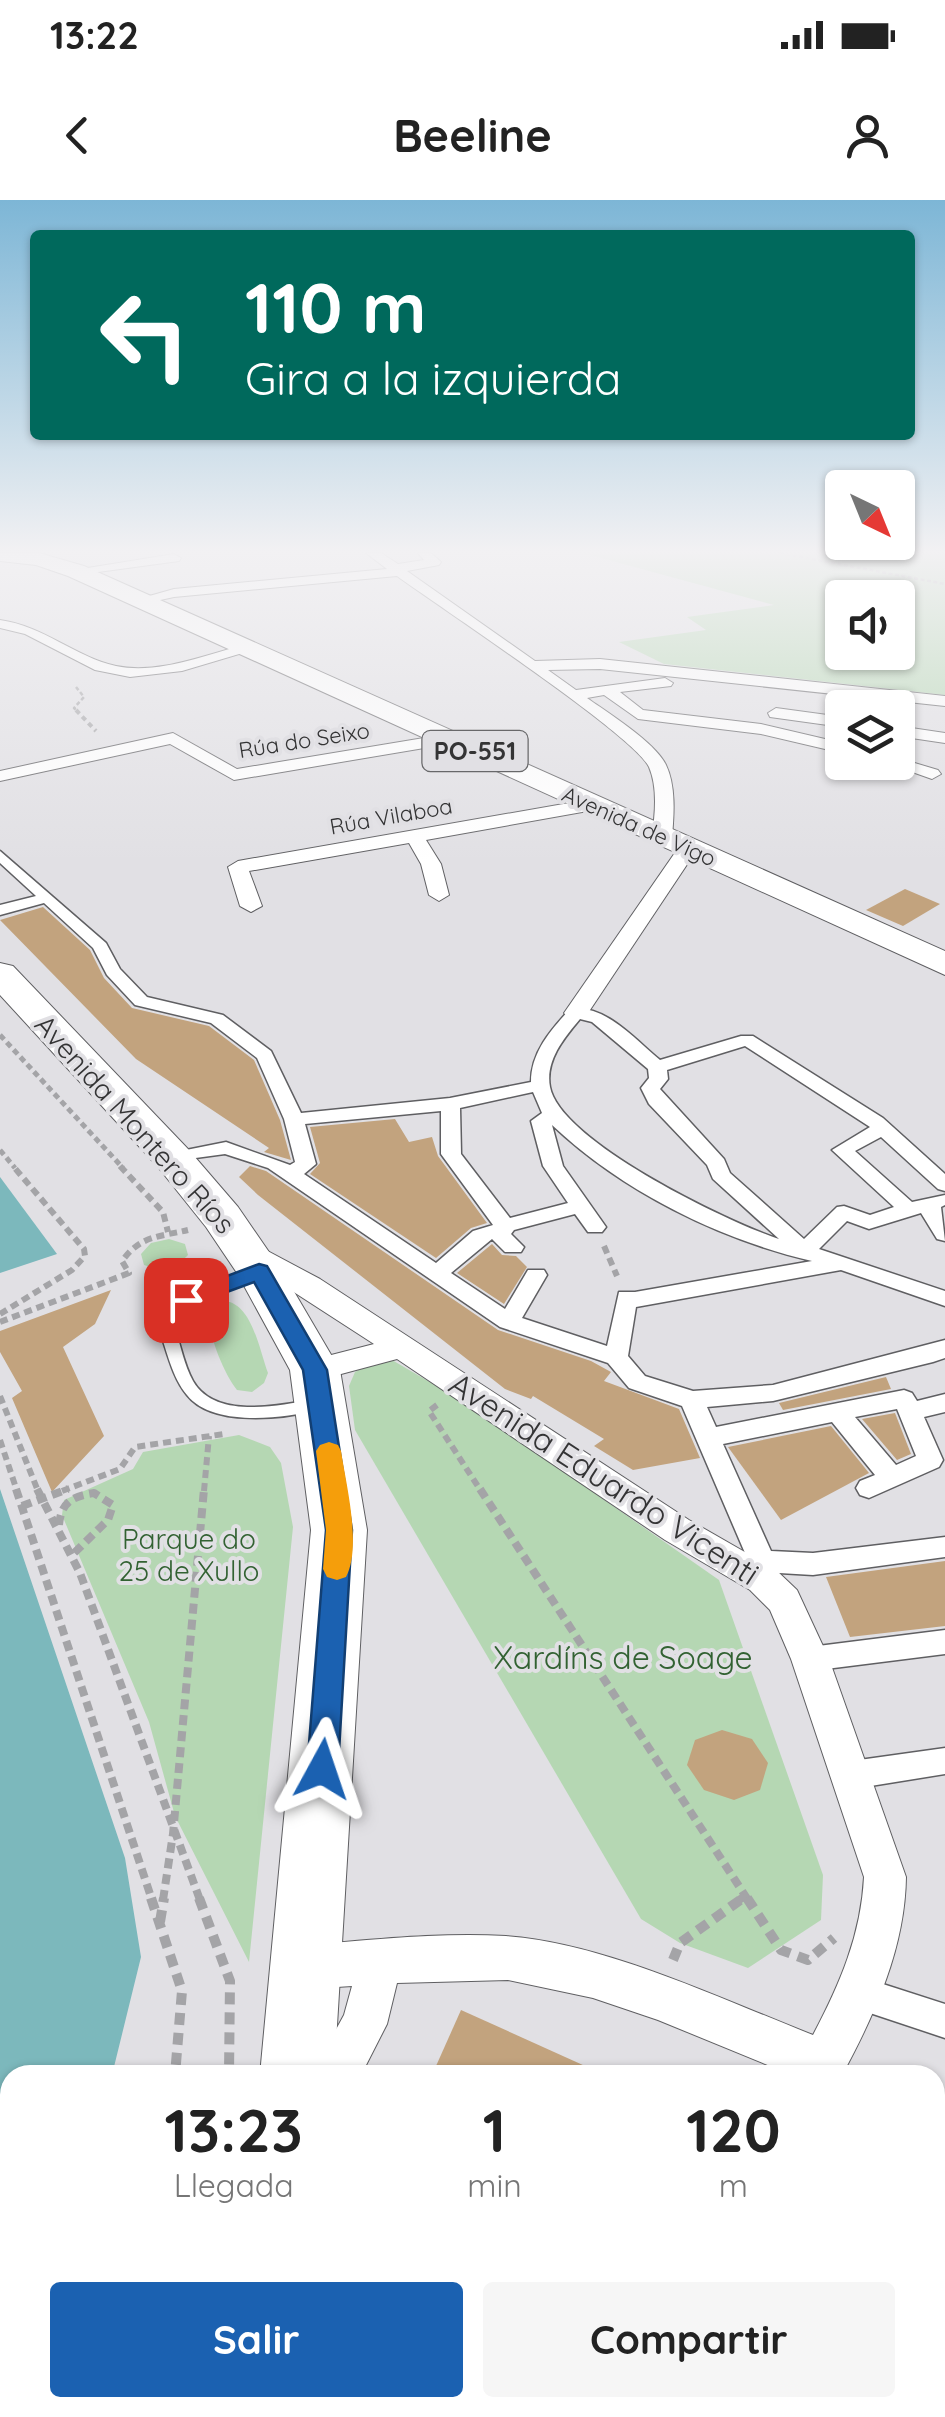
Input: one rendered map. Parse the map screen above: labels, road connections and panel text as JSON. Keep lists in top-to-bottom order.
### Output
{
  "streets": {
    "main road": ["PO-551", "Avenida de Vigo", "Avenida Montero Ríos"],
    "street": ["Rúa do Seixo", "Rúa Vilaboa", "Avenida Eduardo Vicenti"]
  },
  "crossings": [
    ["Rúa do Seixo", "Avenida de Vigo"],
    ["Rúa Vilaboa", "Avenida de Vigo"],
    ["Avenida Montero Ríos", "Avenida Eduardo Vicenti"]
  ],
  "parks": ["Parque do 25 de Xullo", "Xardíns de Soage"],
  "north": "bottom right",
  "page": {
    "status": "13:22",
    "header": "Beeline",
    "turn": ["110 m", "Gira a la izquierda"],
    "eta": [
      "13:23",
      "Llegada",
      "1",
      "min",
      "120",
      "m"
    ],
    "buttons": ["Salir", "Compartir"]
  }
}
